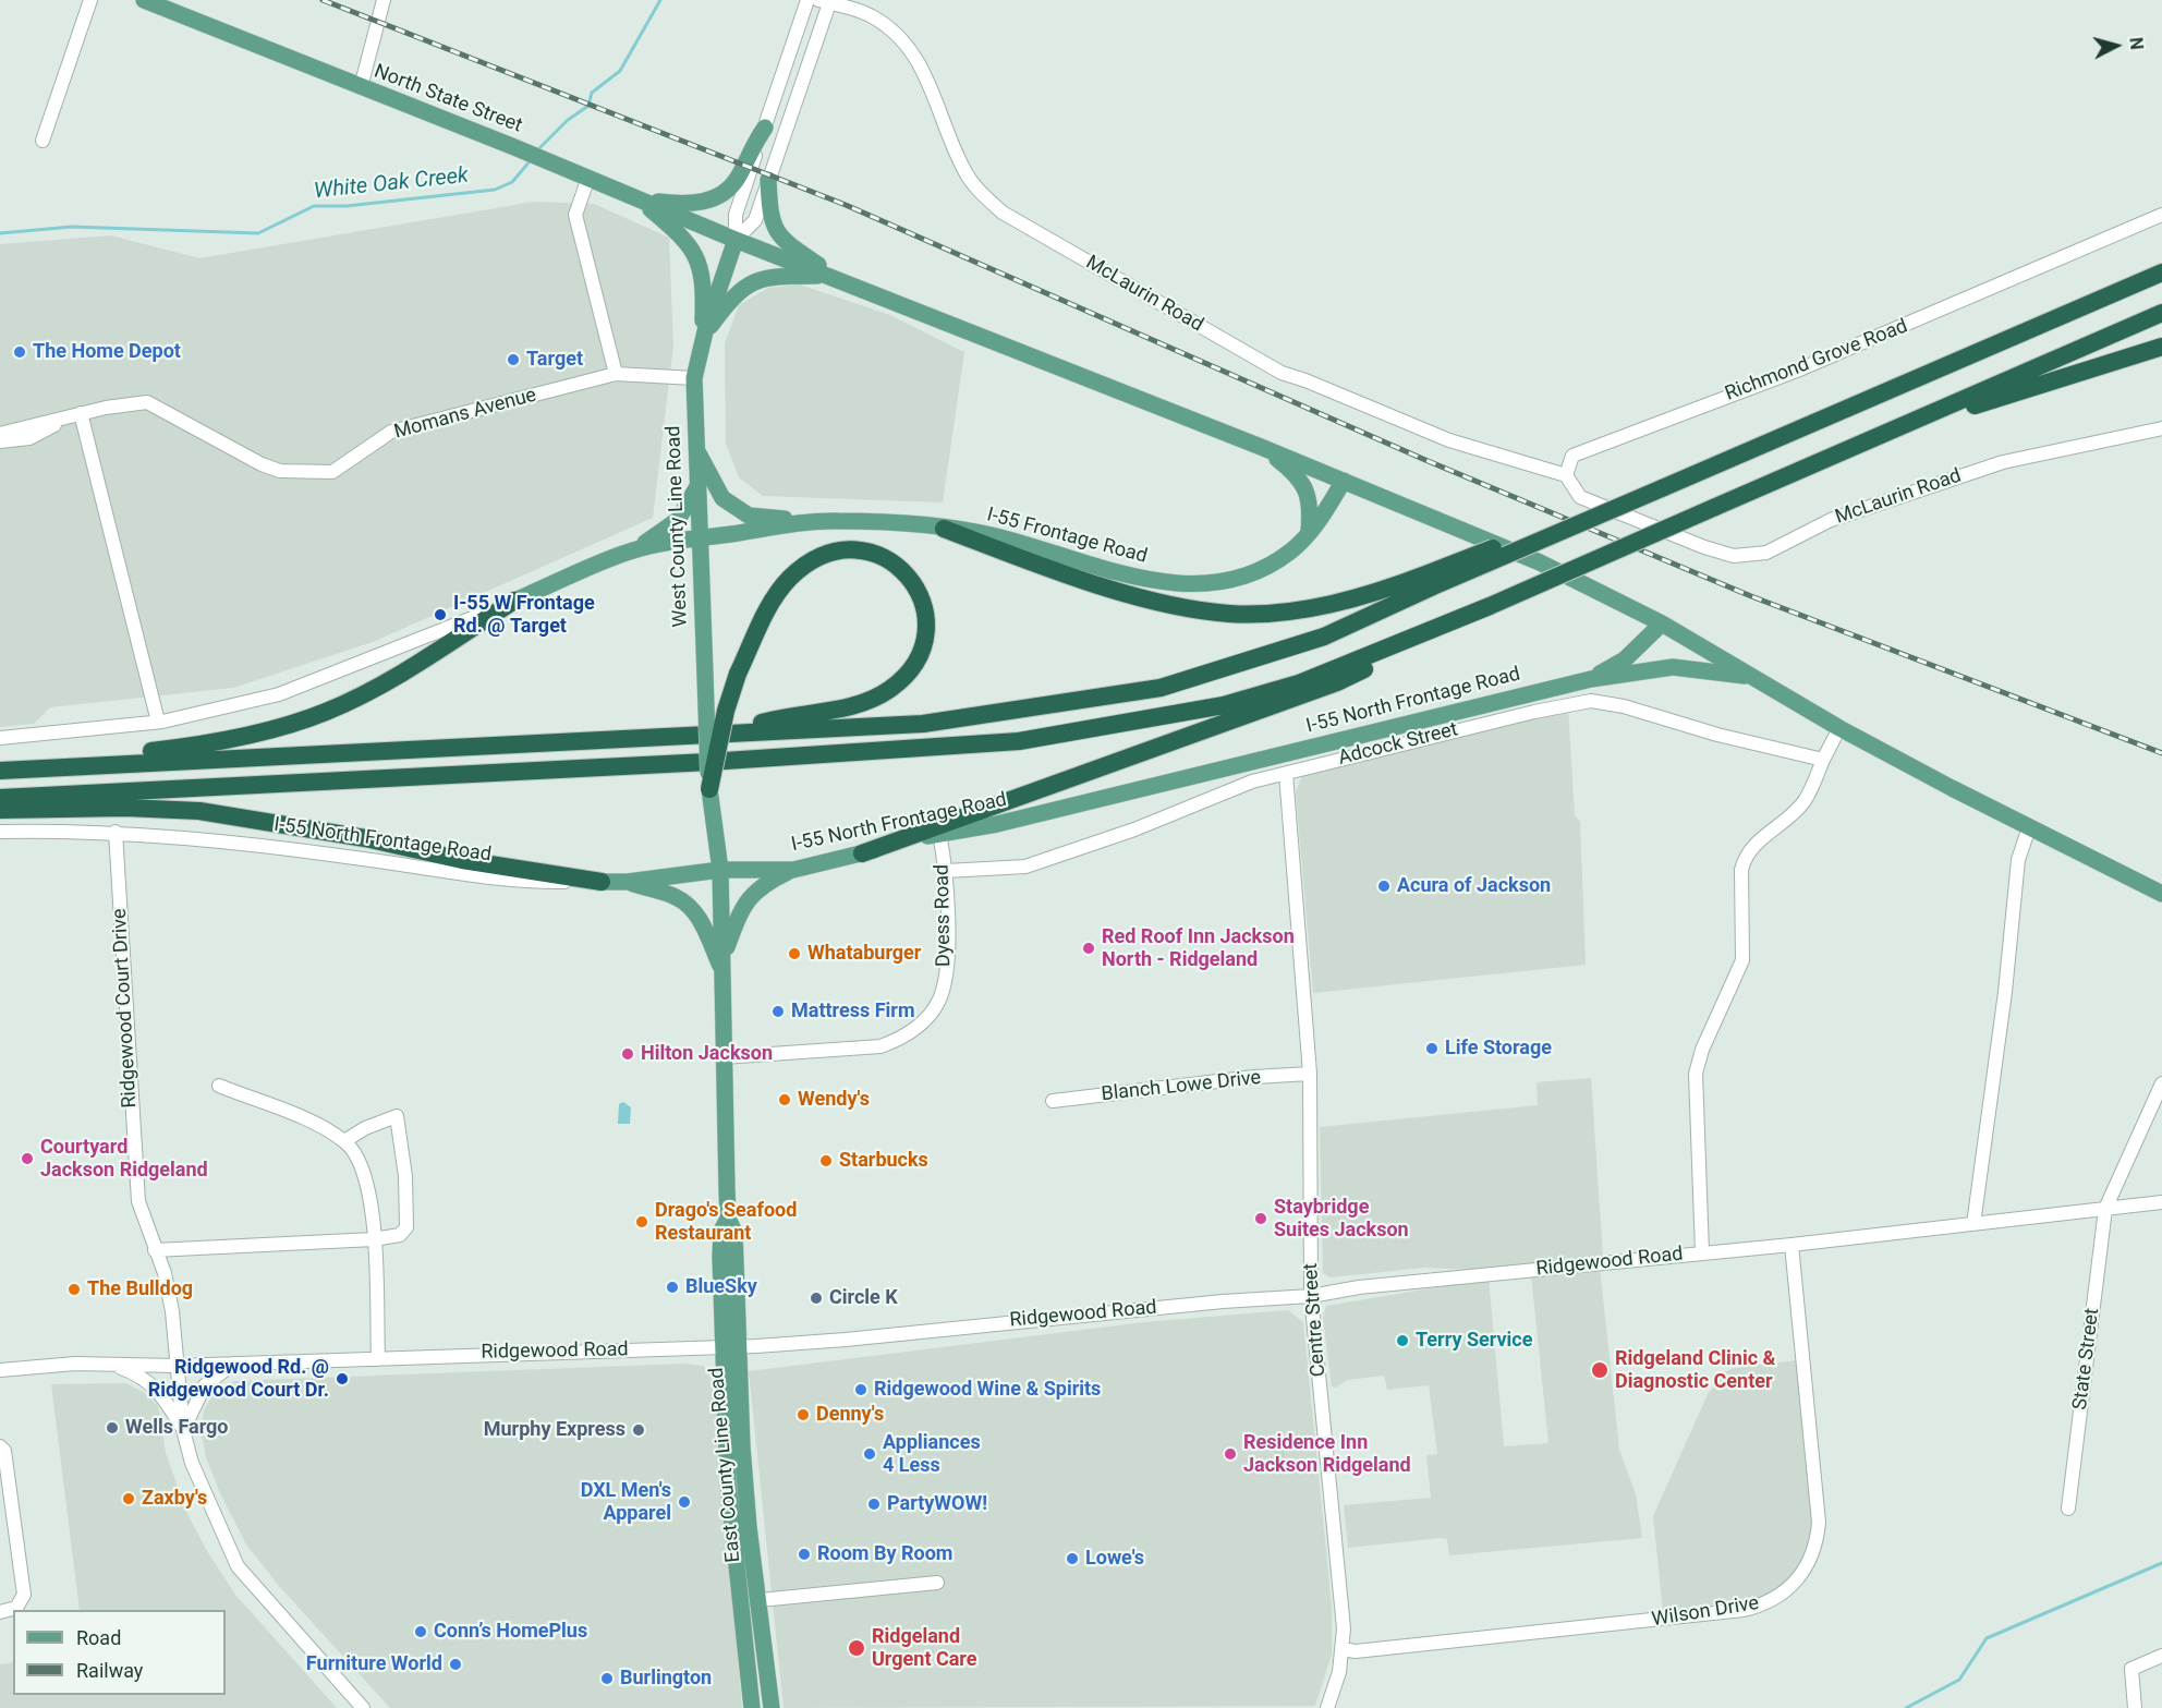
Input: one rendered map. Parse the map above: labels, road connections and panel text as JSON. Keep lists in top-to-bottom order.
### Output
{
  "streets": {
    "main road": [
      "North State Street",
      "West County Line Road",
      "I-55 Frontage Road",
      "I-55 North Frontage Road",
      "East County Line Road"
    ],
    "street": [
      "McLaurin Road",
      "Richmond Grove Road",
      "Momans Avenue",
      "Adcock Street",
      "Dyess Road",
      "Ridgewood Court Drive",
      "Blanch Lowe Drive",
      "Ridgewood Road",
      "Centre Street",
      "State Street",
      "Wilson Drive"
    ]
  },
  "crossings": [
    ["North State Street", "West County Line Road"],
    ["McLaurin Road", "Richmond Grove Road"],
    ["McLaurin Road", "West County Line Road"],
    ["Momans Avenue", "West County Line Road"],
    ["West County Line Road", "I-55 Frontage Road"],
    ["West County Line Road", "East County Line Road"],
    ["I-55 North Frontage Road", "Dyess Road"],
    ["I-55 North Frontage Road", "Ridgewood Court Drive"],
    ["I-55 North Frontage Road", "East County Line Road"],
    ["Adcock Street", "Dyess Road"],
    ["Adcock Street", "Centre Street"],
    ["Dyess Road", "East County Line Road"],
    ["Ridgewood Court Drive", "Ridgewood Road"],
    ["Blanch Lowe Drive", "Centre Street"],
    ["Ridgewood Road", "Centre Street"],
    ["Ridgewood Road", "State Street"],
    ["Ridgewood Road", "East County Line Road"],
    ["Ridgewood Road", "Wilson Drive"],
    ["Centre Street", "Wilson Drive"]
  ],
  "water": ["White Oak Creek"],
  "places": [
    "The Home Depot",
    "Target",
    "I-55 W Frontage Rd. @ Target",
    "Acura of Jackson",
    "Red Roof Inn Jackson North - Ridgeland",
    "Whataburger",
    "Mattress Firm",
    "Life Storage",
    "Hilton Jackson",
    "Wendy's",
    "Courtyard Jackson Ridgeland",
    "Starbucks",
    "Staybridge Suites Jackson",
    "Drago's Seafood Restaurant",
    "BlueSky",
    "The Bulldog",
    "Circle K",
    "Terry Service",
    "Ridgeland Clinic & Diagnostic Center",
    "Ridgewood Rd. @ Ridgewood Court Dr.",
    "Ridgewood Wine & Spirits",
    "Denny's",
    "Wells Fargo",
    "Murphy Express",
    "Appliances 4 Less",
    "Residence Inn Jackson Ridgeland",
    "Zaxby's",
    "DXL Men's Apparel",
    "PartyWOW!",
    "Room By Room",
    "Lowe's",
    "Conn’s HomePlus",
    "Ridgeland Urgent Care",
    "Furniture World",
    "Burlington"
  ],
  "legend": ["Road", "Railway"],
  "north": "right"
}
